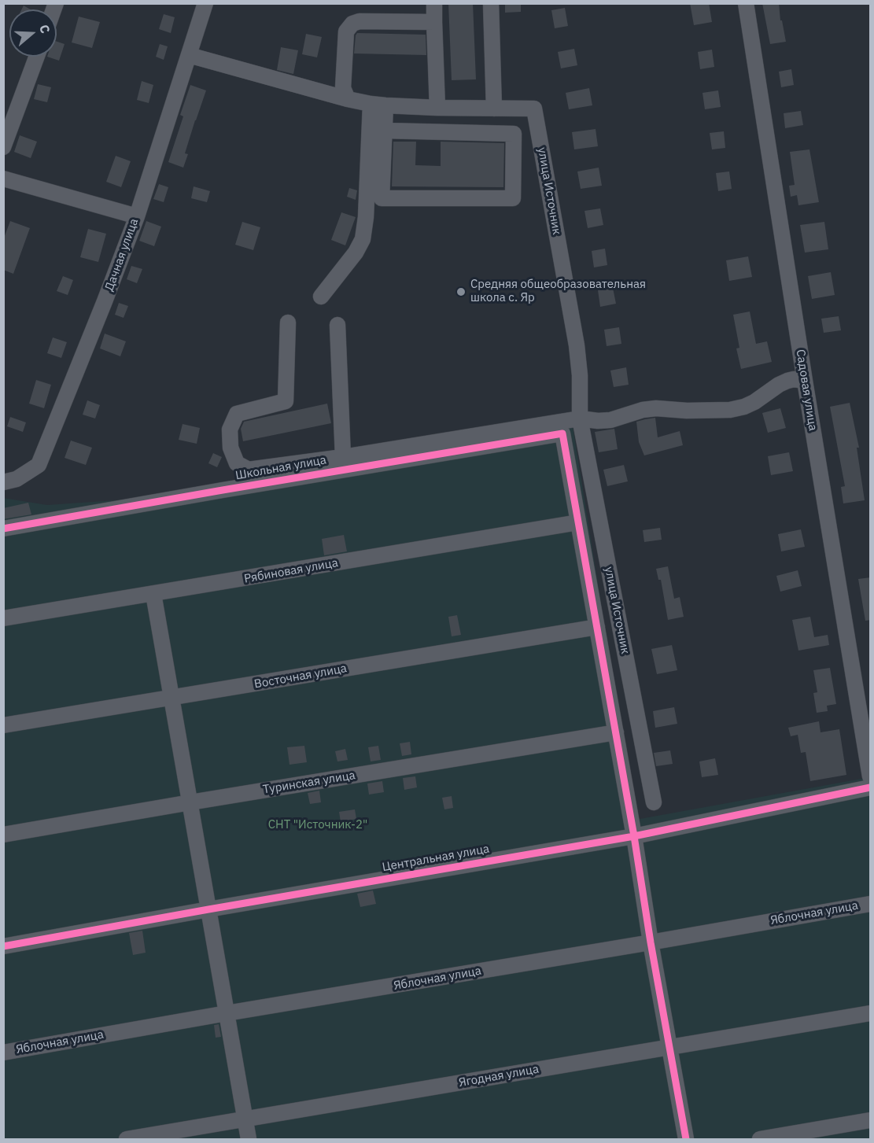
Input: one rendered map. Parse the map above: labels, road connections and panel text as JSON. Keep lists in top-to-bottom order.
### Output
{
  "streets": {
    "street": [
      "улица Источник",
      "Дачная улица",
      "Садовая улица",
      "Школьная улица",
      "Рябиновая улица",
      "Восточная улица",
      "Туринская улица",
      "Центральная улица",
      "Яблочная улица",
      "Ягодная улица"
    ]
  },
  "crossings": [
    ["Школьная улица", "Рябиновая улица"]
  ],
  "parks": ["СНТ \"Источник-2\""],
  "places": ["Средняя общеобразовательная школа с. Яр"],
  "north": "right"
}
